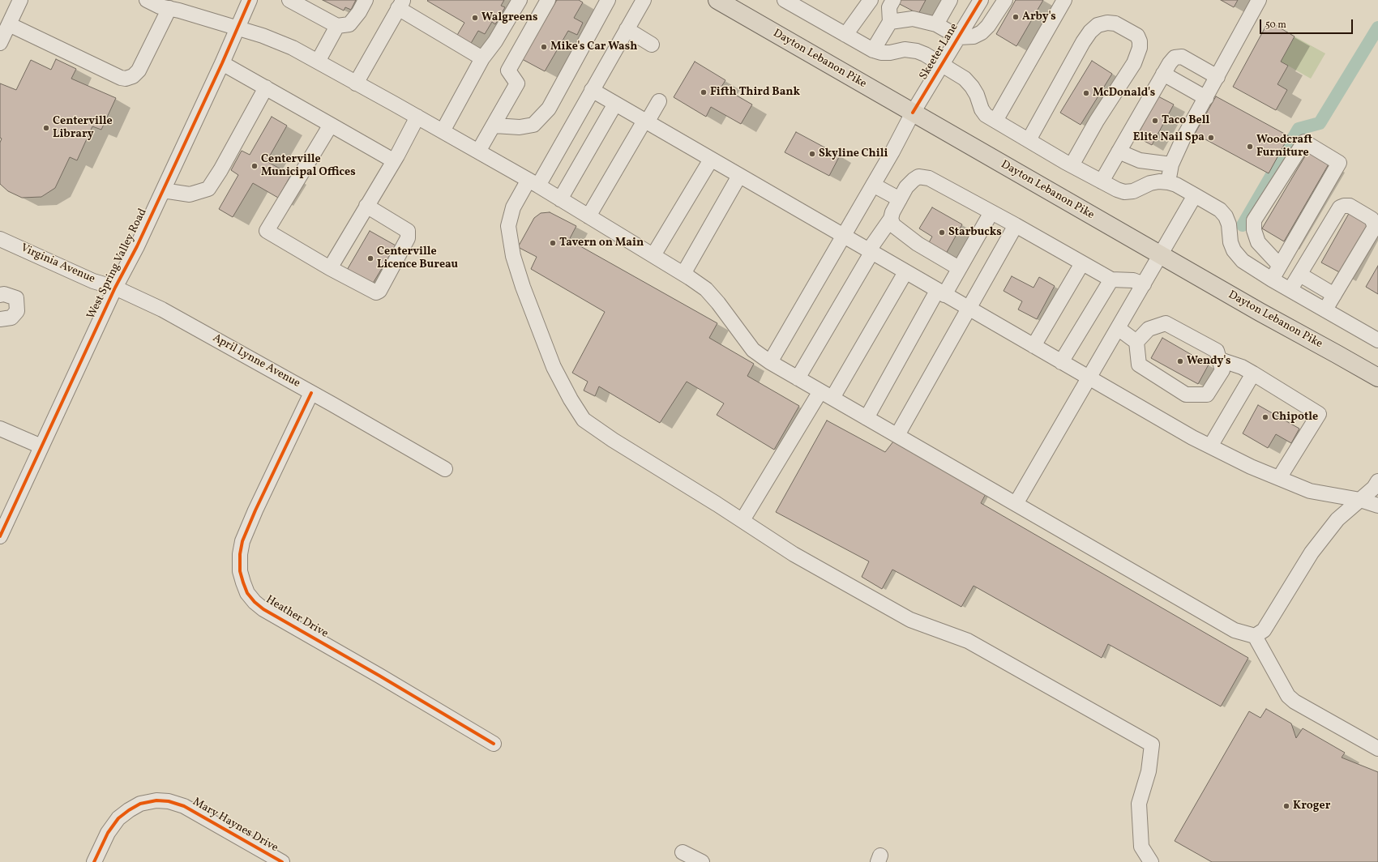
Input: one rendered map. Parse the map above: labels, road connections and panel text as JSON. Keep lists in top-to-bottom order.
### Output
{
  "streets": {
    "main road": ["Dayton Lebanon Pike"],
    "street": [
      "Skeeter Lane",
      "Virginia Avenue",
      "West Spring Valley Road",
      "April Lynne Avenue",
      "Heather Drive",
      "Mary Haynes Drive"
    ]
  },
  "crossings": [
    ["Skeeter Lane", "Dayton Lebanon Pike"],
    ["Virginia Avenue", "West Spring Valley Road"],
    ["Virginia Avenue", "April Lynne Avenue"],
    ["West Spring Valley Road", "April Lynne Avenue"],
    ["April Lynne Avenue", "Heather Drive"]
  ],
  "places": [
    "Arby's",
    "Walgreens",
    "Mike's Car Wash",
    "Fifth Third Bank",
    "McDonald's",
    "Taco Bell",
    "Centerville Library",
    "Elite Nail Spa",
    "Woodcraft Furniture",
    "Skyline Chili",
    "Centerville Municipal Offices",
    "Starbucks",
    "Tavern on Main",
    "Centerville Licence Bureau",
    "Wendy's",
    "Chipotle",
    "Kroger"
  ],
  "scale_bar": "50 m"
}
